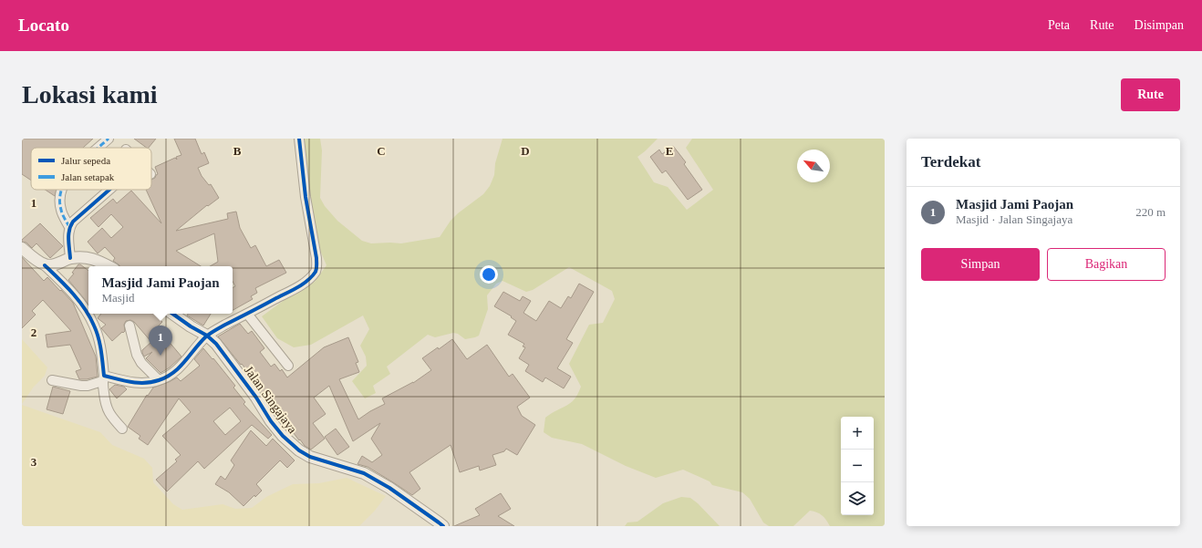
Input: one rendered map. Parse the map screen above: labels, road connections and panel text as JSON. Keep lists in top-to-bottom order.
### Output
{
  "streets": {
    "street": ["Jalan Singajaya"]
  },
  "legend": ["Jalur sepeda", "Jalan setapak"],
  "north": "top left",
  "page": {
    "header": "Locato",
    "nav": ["Peta", "Rute", "Disimpan"],
    "buttons": [
      "Rute",
      ["Simpan", "Bagikan"]
    ],
    "title": "Lokasi kami",
    "heading": "Terdekat",
    "list": [
      {
        "mark": "1",
        "name": "Masjid Jami Paojan",
        "note": "Masjid · Jalan Singajaya",
        "value": "220 m"
      }
    ],
    "popup": ["Masjid Jami Paojan", "Masjid"],
    "pins": "1",
    "map_buttons": ["+", "−"]
  },
  "grid": {
    "columns": [
      "B",
      "C",
      "D",
      "E"
    ],
    "rows": ["1", "2", "3"]
  }
}
